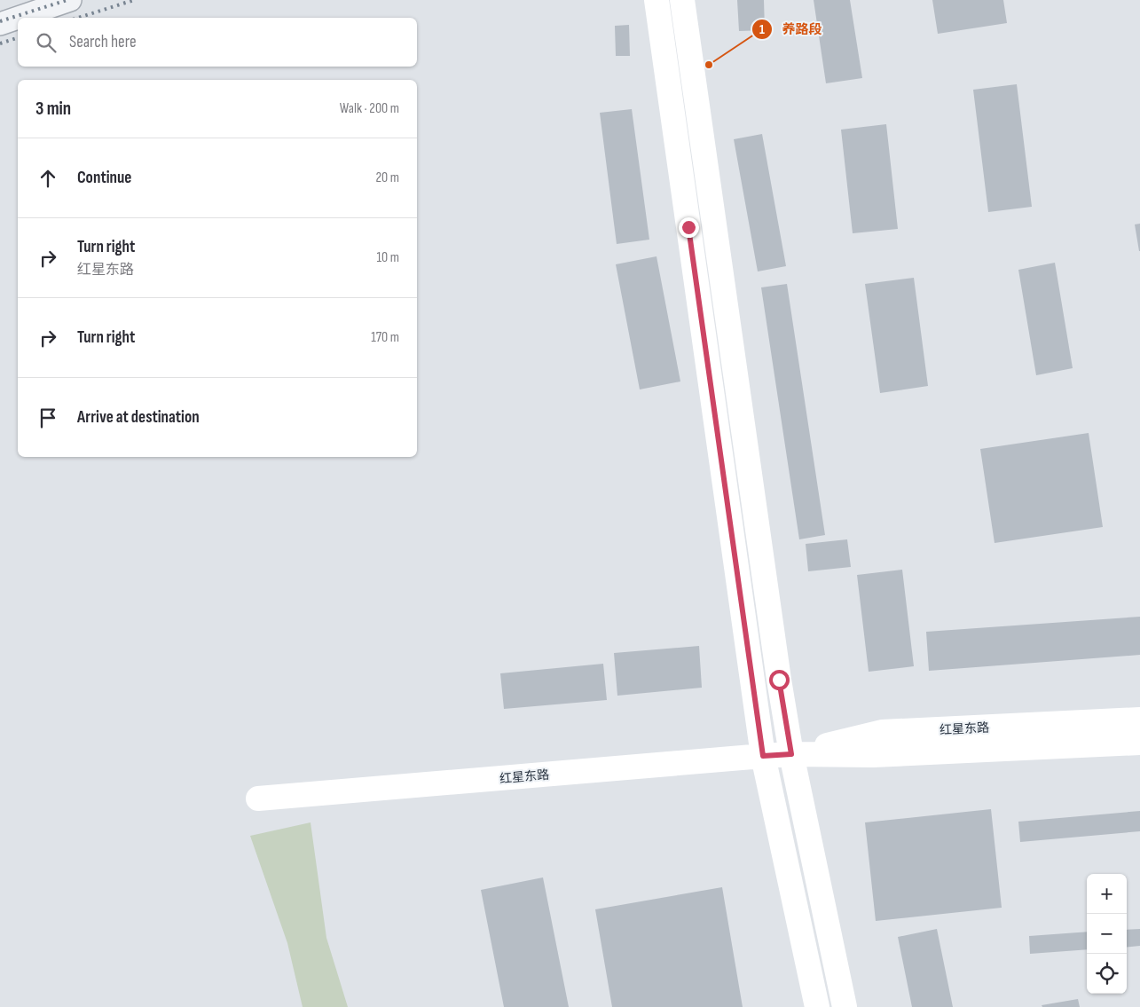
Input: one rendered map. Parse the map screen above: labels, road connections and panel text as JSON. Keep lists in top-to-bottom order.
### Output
{
  "streets": {
    "main road": ["红星东路"]
  },
  "places": ["养路段"],
  "page": {
    "search": "Search here",
    "heading": ["3 min", "Walk · 200 m"],
    "list": [
      ["Continue", "20 m"],
      ["Turn right", "红星东路", "10 m"],
      ["Turn right", "170 m"],
      "Arrive at destination"
    ],
    "map_buttons": ["+", "−"]
  }
}
